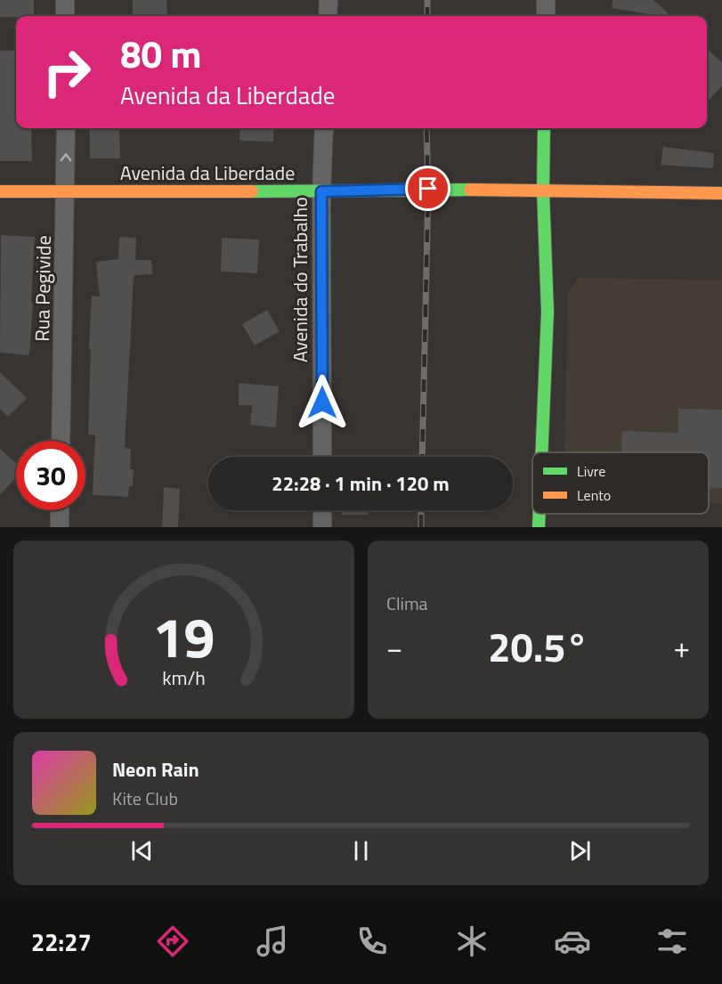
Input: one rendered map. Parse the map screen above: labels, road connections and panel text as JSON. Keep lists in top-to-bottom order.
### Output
{
  "streets": {
    "street": ["Avenida da Liberdade", "Avenida do Trabalho", "Rua Pegivide"]
  },
  "crossings": [
    ["Avenida da Liberdade", "Avenida do Trabalho"],
    ["Avenida da Liberdade", "Rua Pegivide"]
  ],
  "legend": ["Livre", "Lento"],
  "page": {
    "turn": ["80 m", "Avenida da Liberdade"],
    "limit": "30",
    "trip": "22:28 · 1 min · 120 m",
    "tile": "Clima",
    "heat": ["−", "20.5°", "+"],
    "song": ["Neon Rain", "Kite Club"],
    "tabs": "22:27",
    "gauge": ["19", "km/h"]
  }
}
